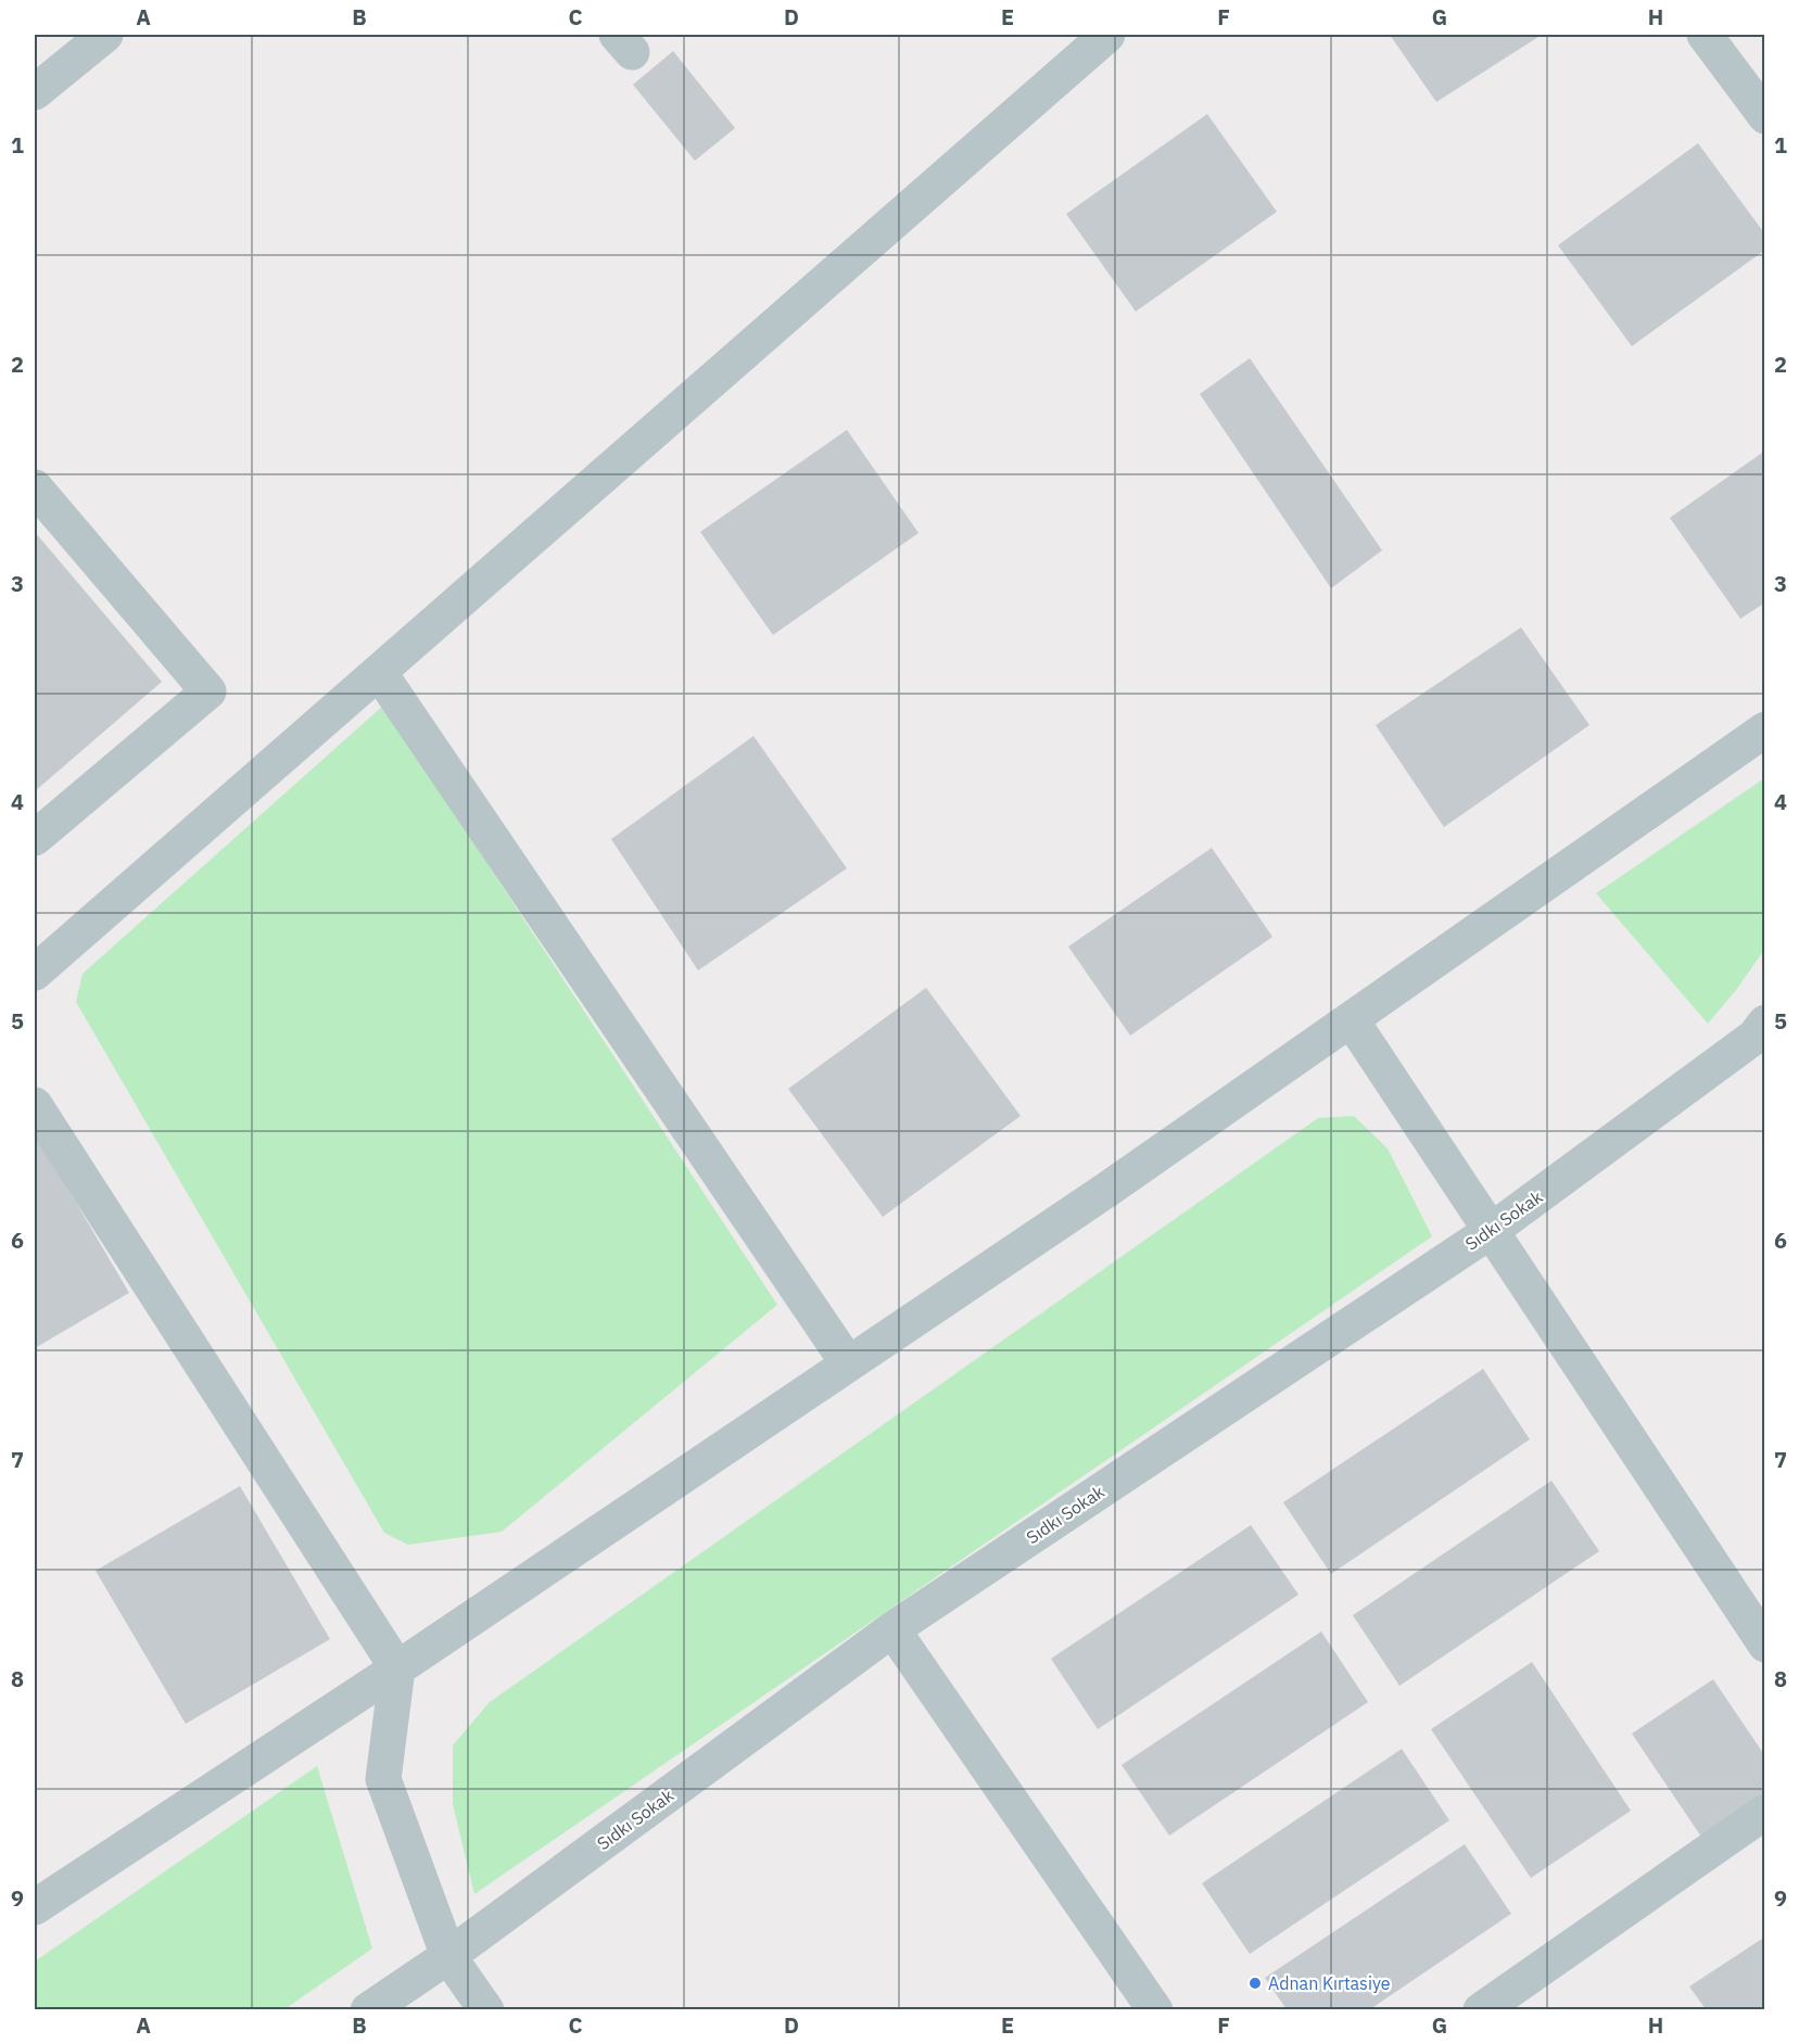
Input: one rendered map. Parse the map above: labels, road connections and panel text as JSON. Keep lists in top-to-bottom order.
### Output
{
  "streets": {
    "street": ["Sıdkı Sokak"]
  },
  "places": ["Adnan Kırtasiye"],
  "grid": {
    "columns": [
      "A",
      "B",
      "C",
      "D",
      "E",
      "F",
      "G",
      "H"
    ],
    "rows": [
      "1",
      "2",
      "3",
      "4",
      "5",
      "6",
      "7",
      "8",
      "9"
    ]
  }
}
